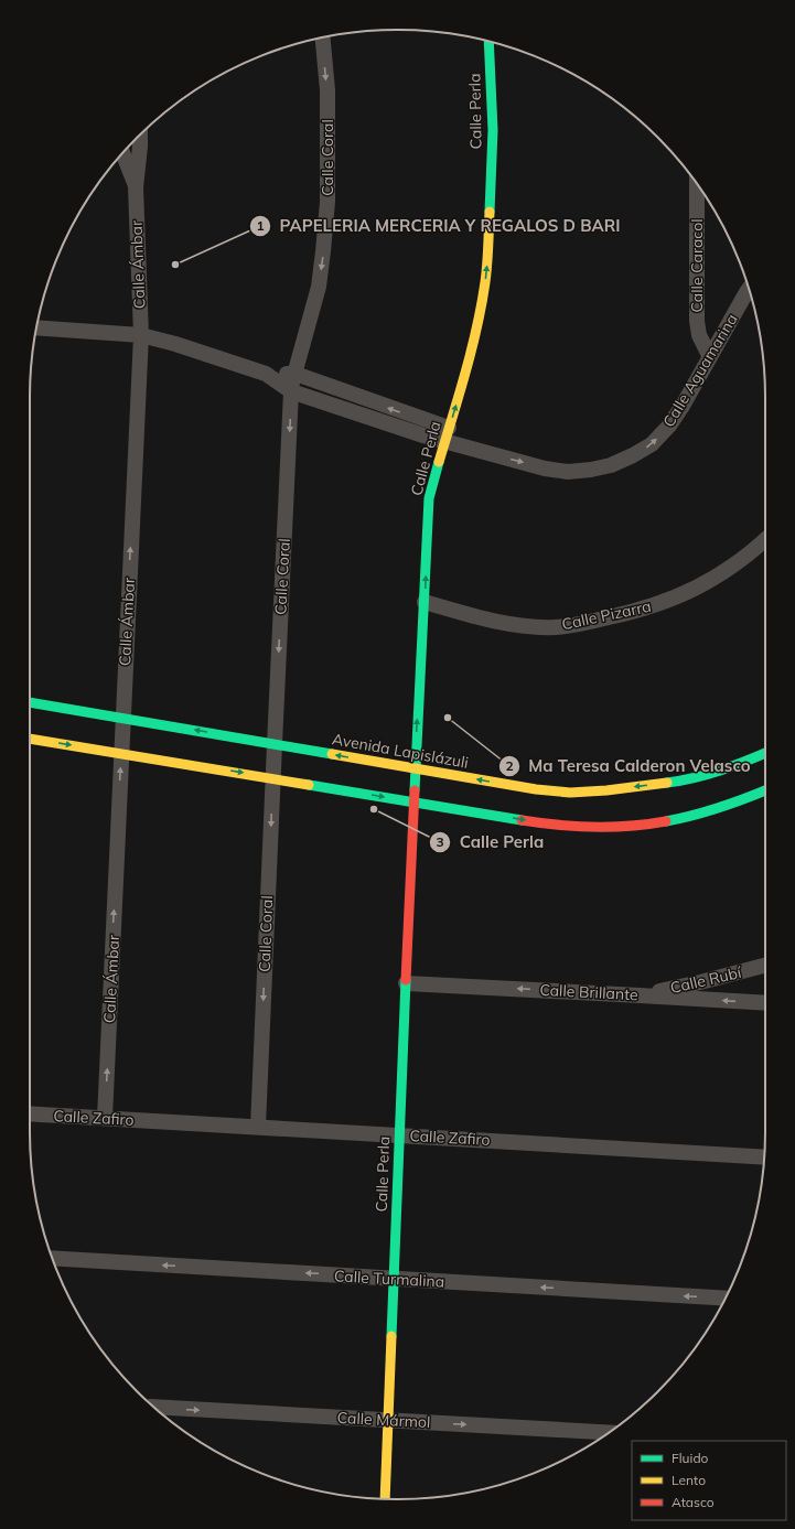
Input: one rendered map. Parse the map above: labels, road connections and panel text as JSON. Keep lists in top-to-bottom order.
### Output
{
  "streets": {
    "main road": ["Calle Perla", "Avenida Lapislázuli"],
    "street": [
      "Calle Coral",
      "Calle Ámbar",
      "Calle Caracol",
      "Calle Aguamarina",
      "Calle Pizarra",
      "Calle Rubí",
      "Calle Brillante",
      "Calle Zafiro",
      "Calle Turmalina",
      "Calle Mármol"
    ]
  },
  "crossings": [
    ["Calle Perla", "Calle Aguamarina"],
    ["Calle Perla", "Calle Pizarra"],
    ["Calle Perla", "Avenida Lapislázuli"],
    ["Calle Perla", "Calle Brillante"],
    ["Calle Perla", "Calle Zafiro"],
    ["Calle Perla", "Calle Turmalina"],
    ["Calle Perla", "Calle Mármol"],
    ["Calle Coral", "Calle Aguamarina"],
    ["Calle Coral", "Avenida Lapislázuli"],
    ["Calle Coral", "Calle Zafiro"],
    ["Calle Ámbar", "Calle Aguamarina"],
    ["Calle Ámbar", "Avenida Lapislázuli"],
    ["Calle Ámbar", "Calle Zafiro"],
    ["Calle Caracol", "Calle Aguamarina"],
    ["Calle Rubí", "Calle Brillante"]
  ],
  "one_way": [
    "Calle Perla",
    "Calle Coral",
    "Calle Ámbar",
    "Calle Brillante",
    "Calle Turmalina",
    "Calle Mármol"
  ],
  "places": ["PAPELERIA MERCERIA Y REGALOS D BARI", "Ma Teresa Calderon Velasco", "Calle Perla"],
  "legend": ["Fluido", "Lento", "Atasco"]
}
